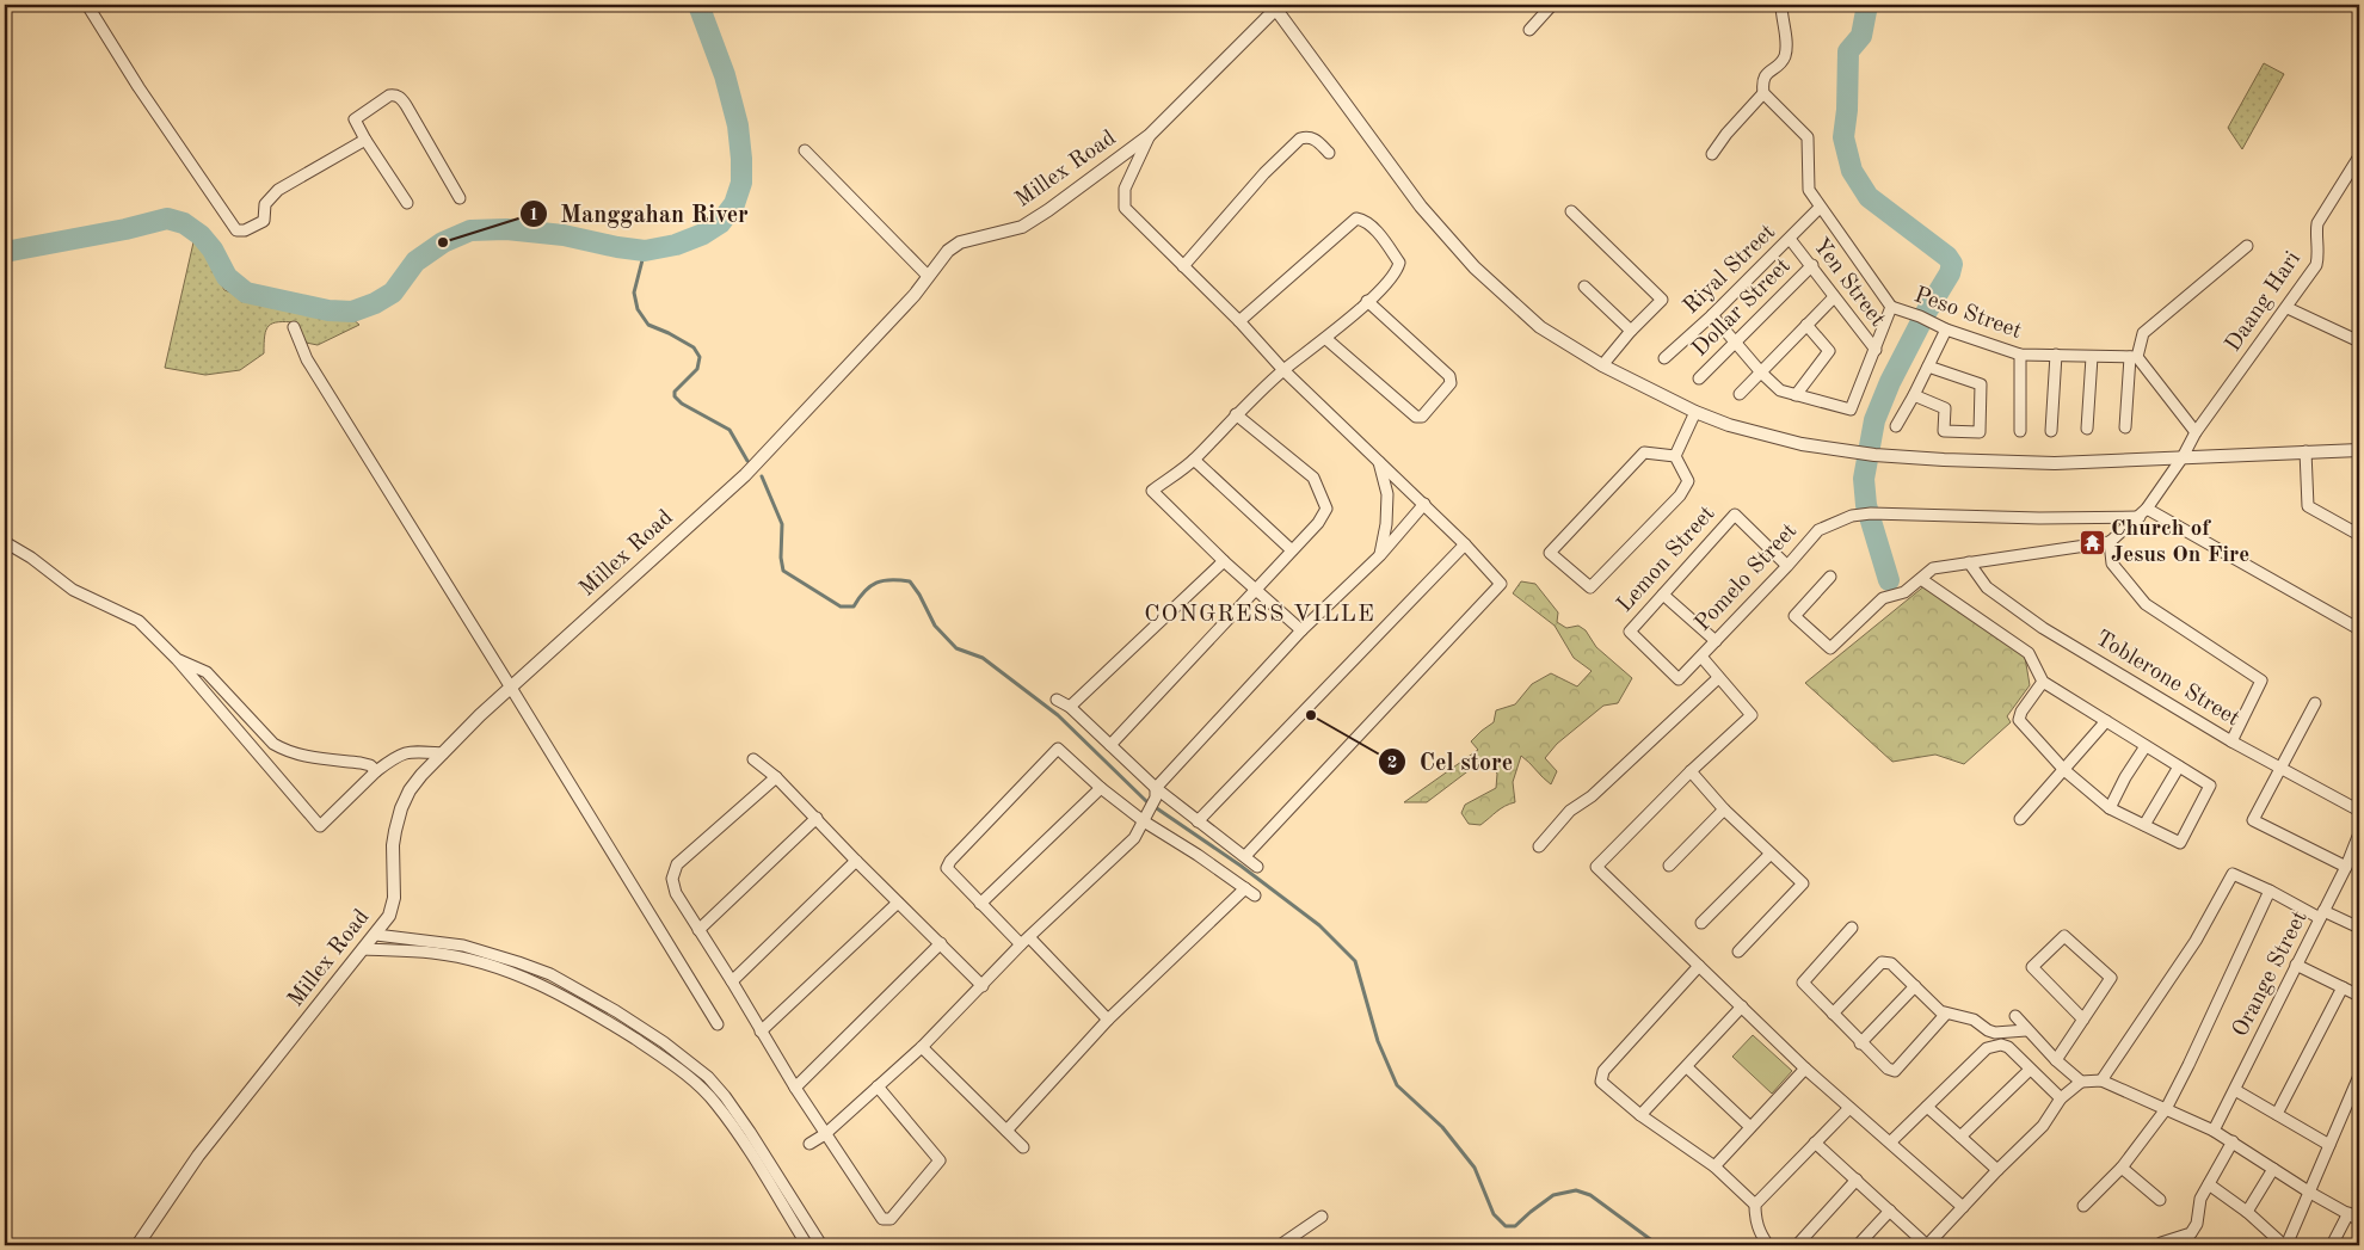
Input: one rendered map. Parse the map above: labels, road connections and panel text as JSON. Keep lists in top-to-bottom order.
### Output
{
  "streets": {
    "street": [
      "Millex Road",
      "Riyal Street",
      "Yen Street",
      "Daang Hari",
      "Dollar Street",
      "Peso Street",
      "Lemon Street",
      "Pomelo Street",
      "Toblerone Street",
      "Orange Street"
    ]
  },
  "crossings": [
    ["Riyal Street", "Yen Street"],
    ["Yen Street", "Dollar Street"],
    ["Daang Hari", "Pomelo Street"],
    ["Lemon Street", "Pomelo Street"]
  ],
  "districts": ["CONGRESS VILLE"],
  "places": {
    "other": ["Manggahan River", "Cel store"],
    "temple": ["Church of Jesus On Fire"]
  }
}
